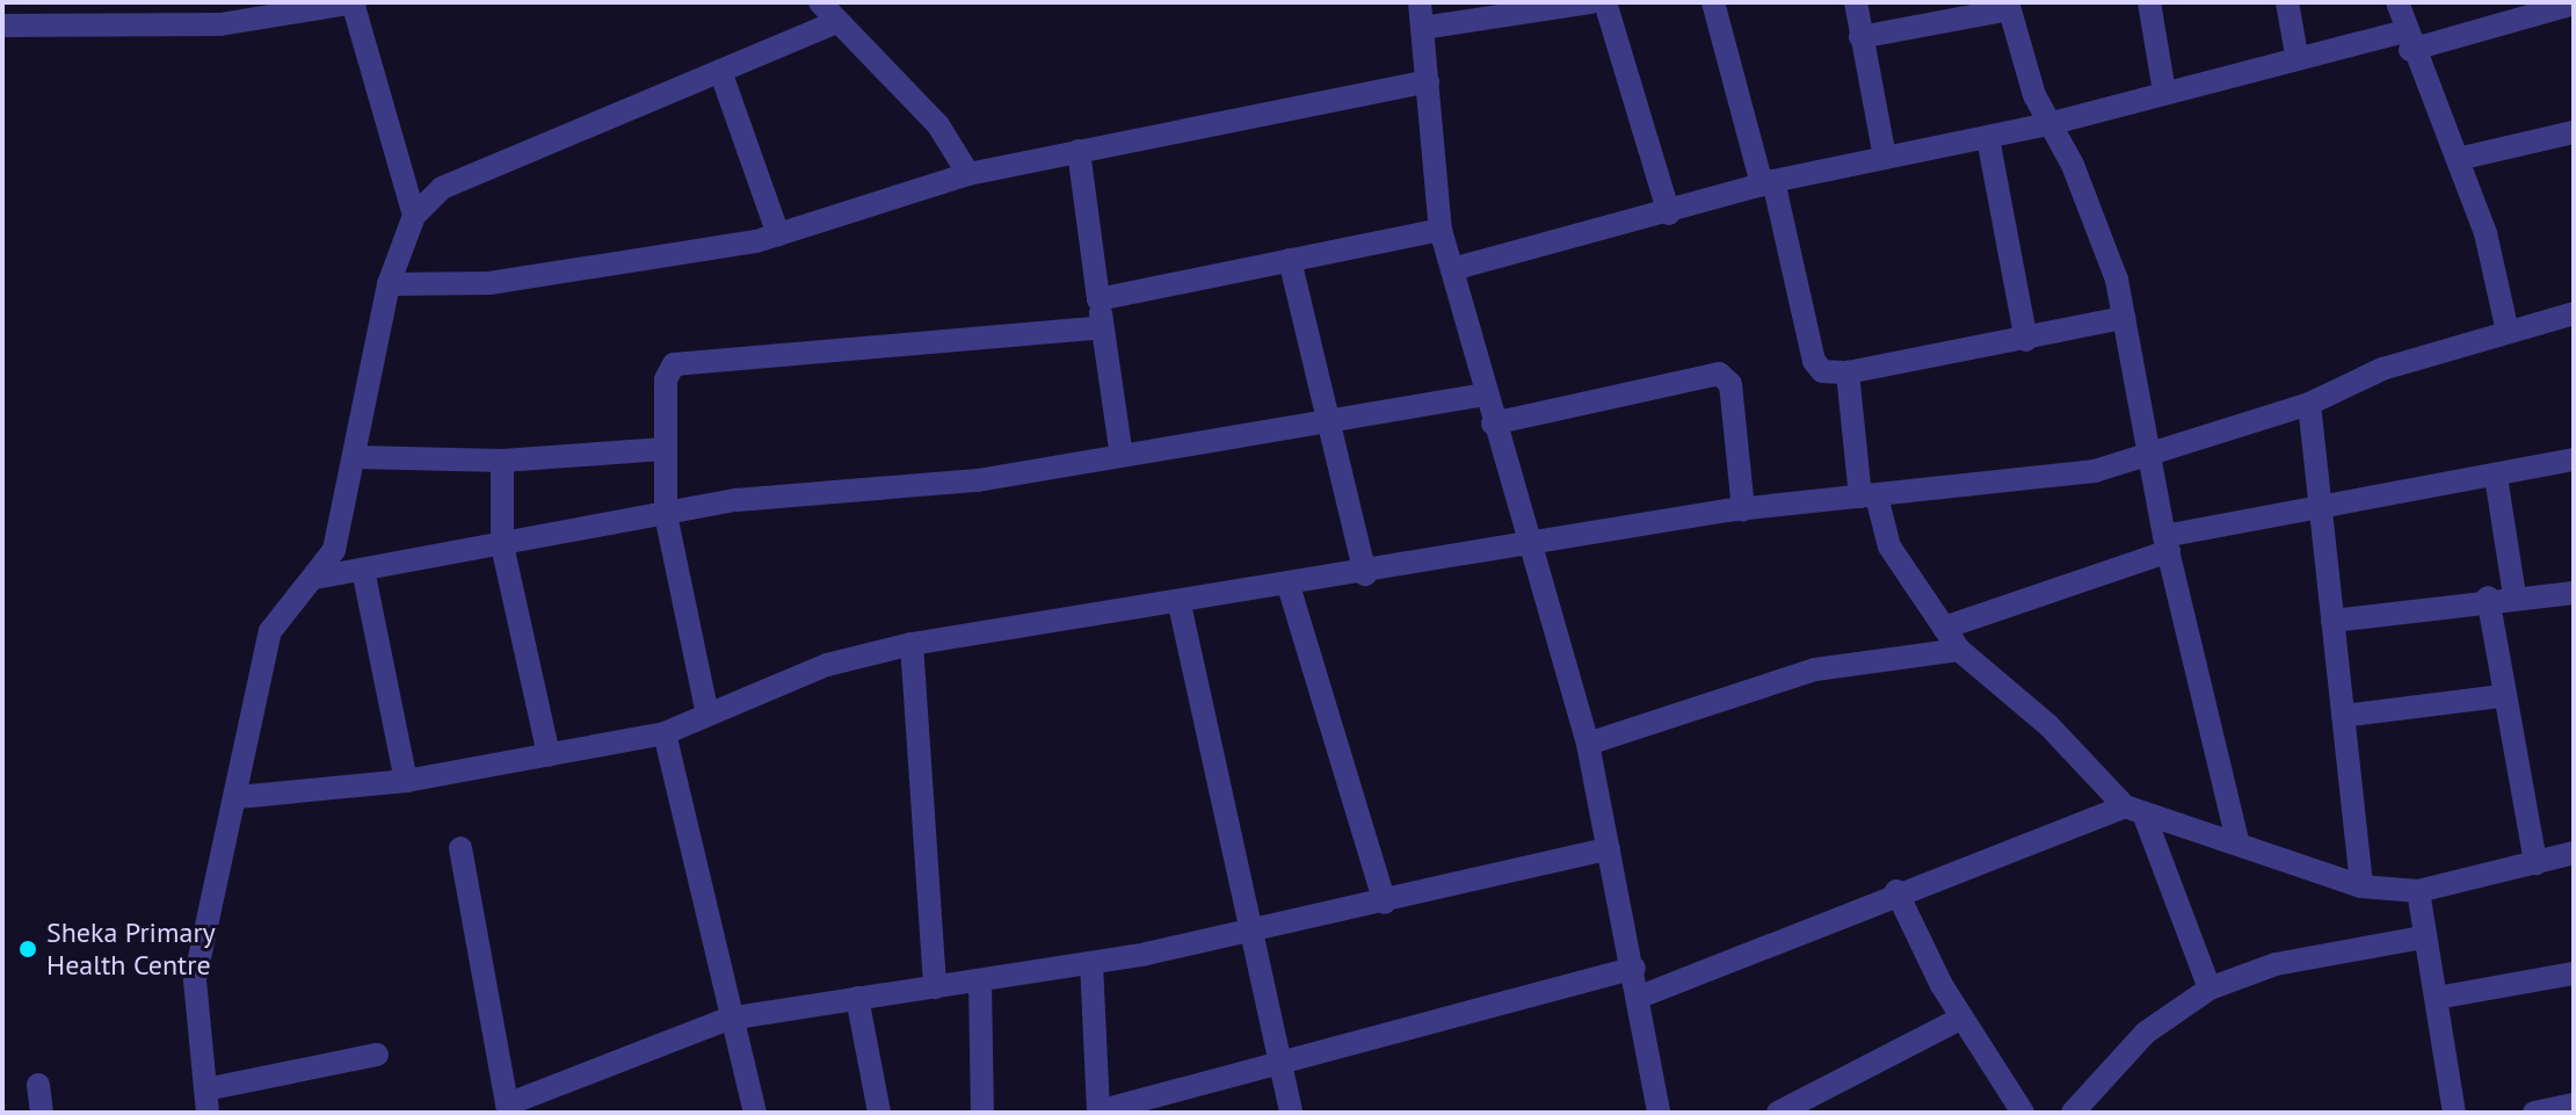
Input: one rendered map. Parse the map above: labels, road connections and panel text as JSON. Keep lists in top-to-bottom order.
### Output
{
  "places": ["Sheka Primary Health Centre"]
}
